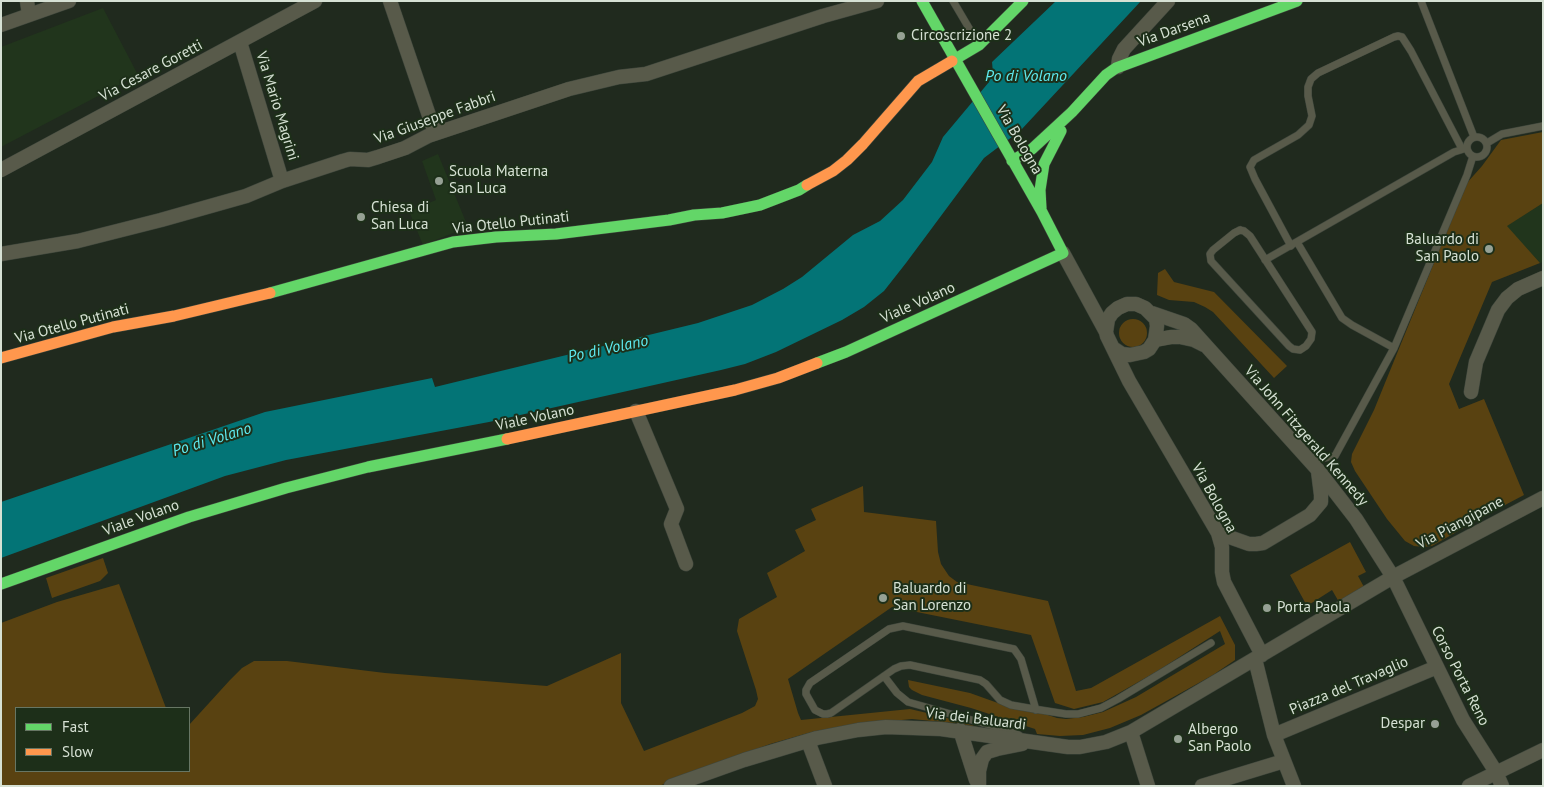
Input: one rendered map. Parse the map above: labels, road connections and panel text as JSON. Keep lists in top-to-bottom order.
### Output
{
  "streets": {
    "main road": [
      "Via Darsena",
      "Via Bologna",
      "Via Otello Putinati",
      "Viale Volano"
    ],
    "street": [
      "Via Cesare Goretti",
      "Via Mario Magrini",
      "Via Giuseppe Fabbri",
      "Via John Fitzgerald Kennedy",
      "Via Piangipane",
      "Corso Porta Reno",
      "Piazza del Travaglio",
      "Via dei Baluardi"
    ]
  },
  "crossings": [
    ["Via Darsena", "Via Bologna"],
    ["Via Cesare Goretti", "Via Mario Magrini"],
    ["Via Mario Magrini", "Via Giuseppe Fabbri"],
    ["Via Bologna", "Via Otello Putinati"],
    ["Via Bologna", "Viale Volano"],
    ["Via Bologna", "Via John Fitzgerald Kennedy"],
    ["Via Bologna", "Piazza del Travaglio"],
    ["Via Bologna", "Via dei Baluardi"],
    ["Via John Fitzgerald Kennedy", "Via Piangipane"],
    ["Via John Fitzgerald Kennedy", "Corso Porta Reno"],
    ["Via Piangipane", "Corso Porta Reno"],
    ["Corso Porta Reno", "Piazza del Travaglio"]
  ],
  "water": ["Po di Volano"],
  "places": [
    "Circoscrizione 2",
    "Scuola Materna San Luca",
    "Chiesa di San Luca",
    "Baluardo di San Paolo",
    "Baluardo di San Lorenzo",
    "Porta Paola",
    "Despar",
    "Albergo San Paolo"
  ],
  "legend": ["Fast", "Slow"]
}
